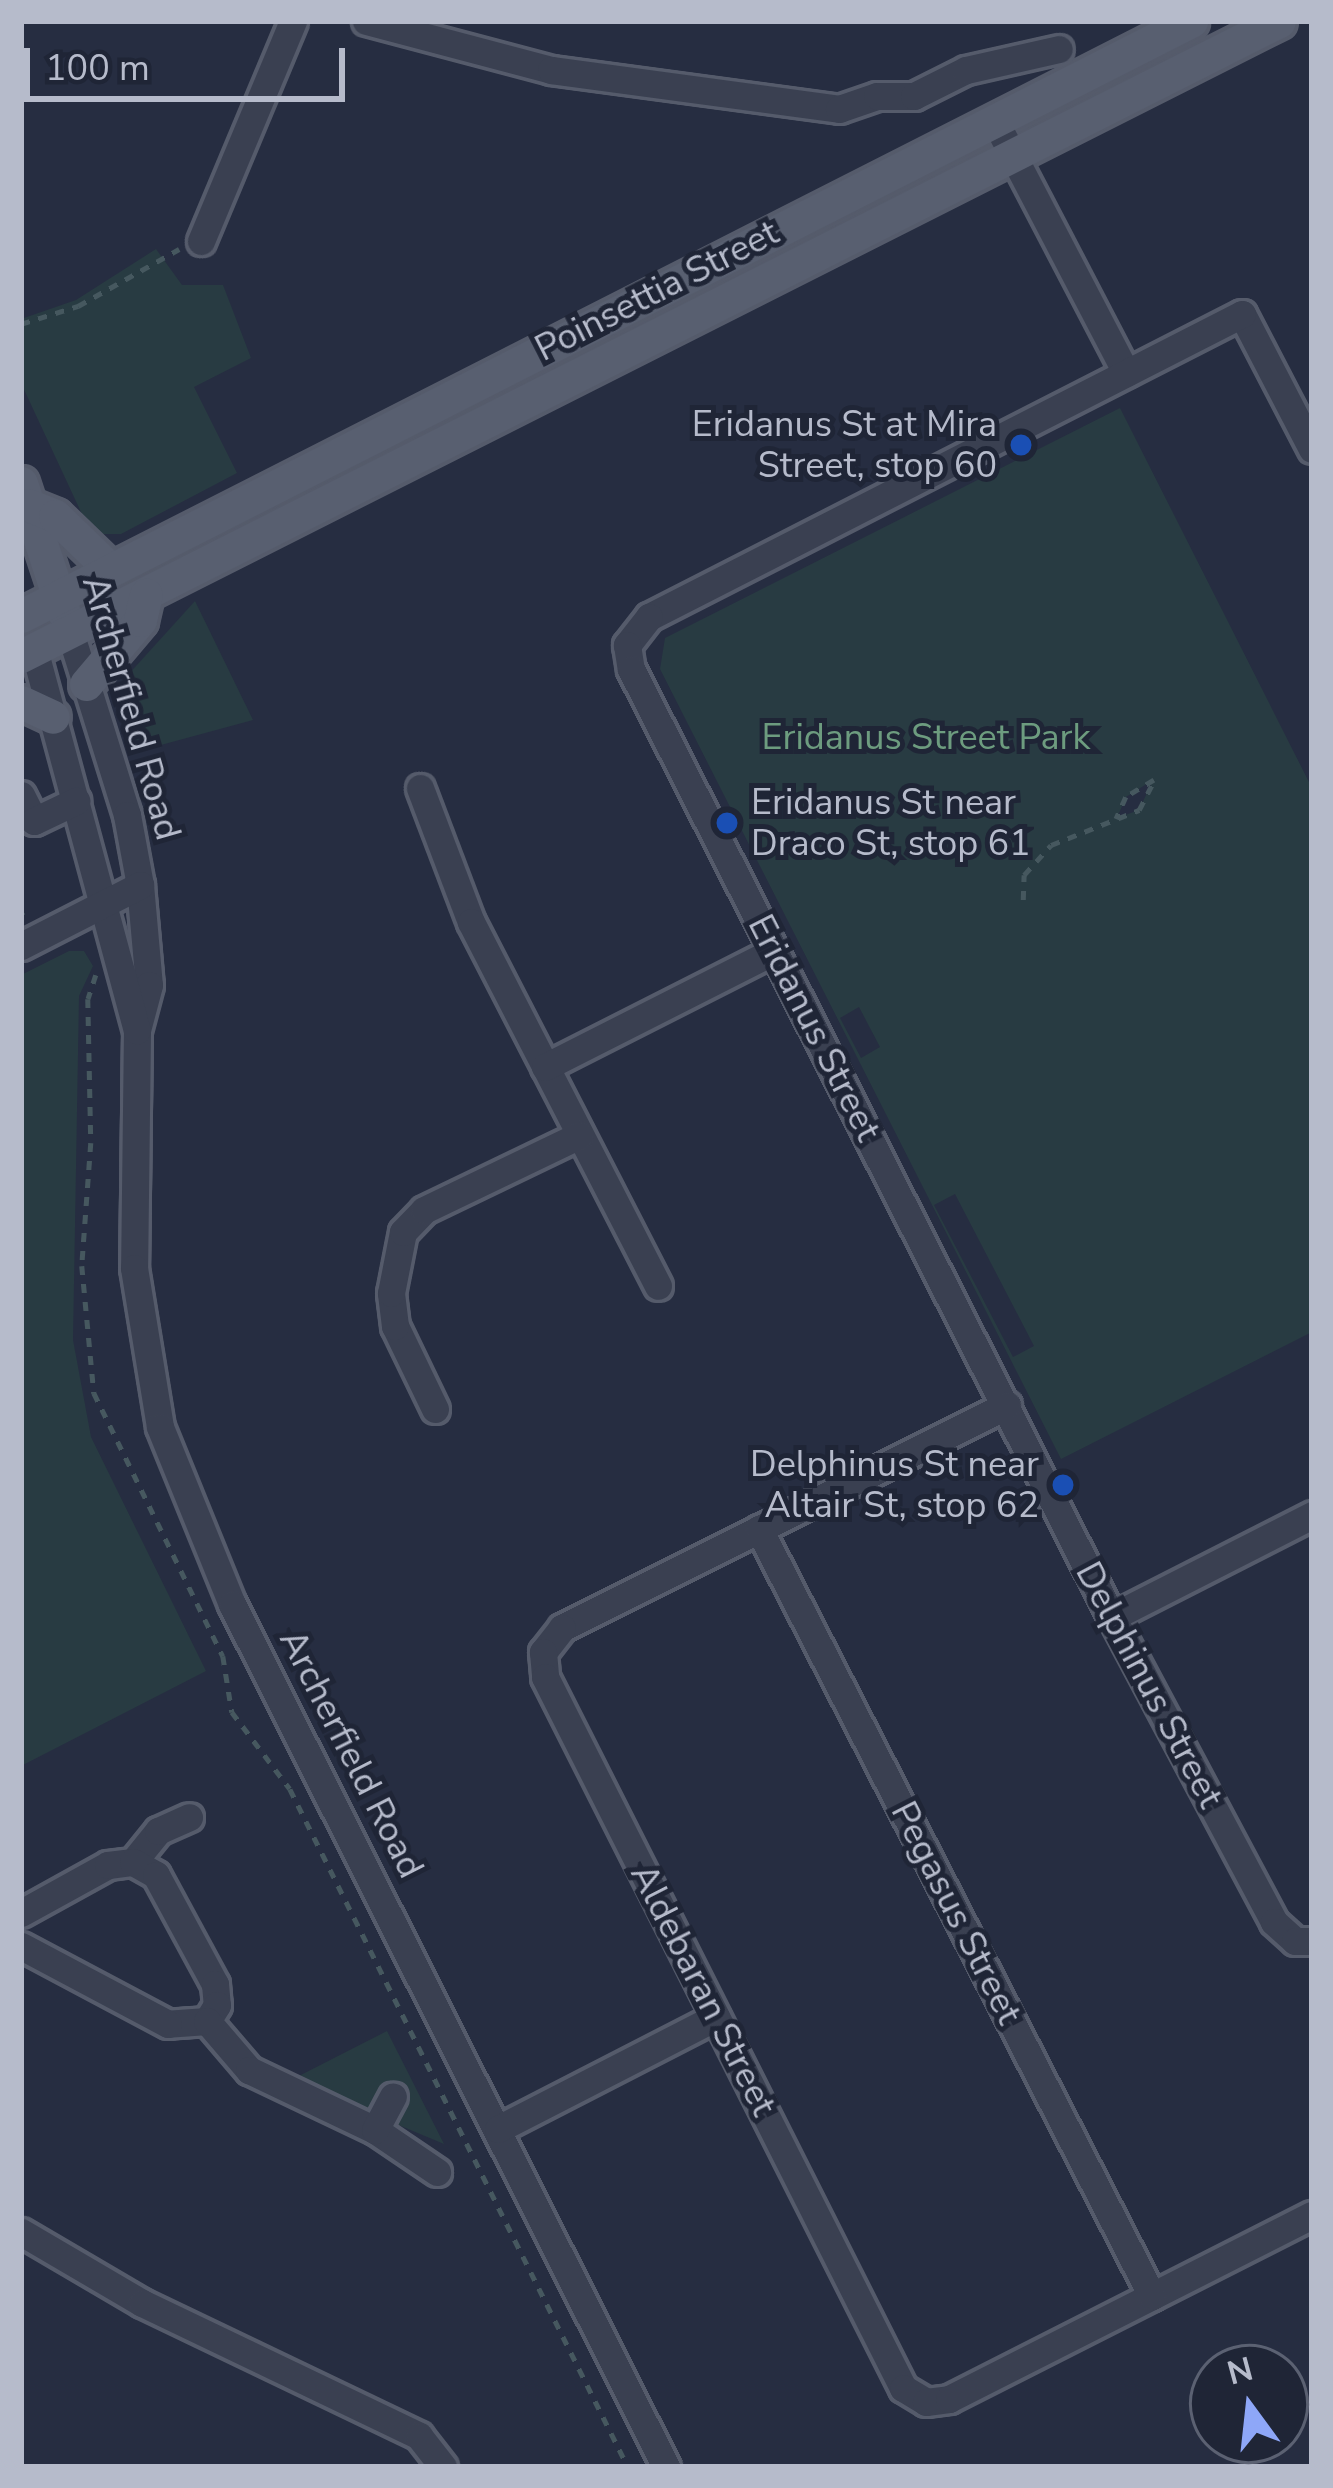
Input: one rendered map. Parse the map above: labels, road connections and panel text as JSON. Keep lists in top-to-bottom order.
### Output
{
  "streets": {
    "main road": ["Poinsettia Street", "Archerfield Road"],
    "street": [
      "Eridanus Street",
      "Delphinus Street",
      "Pegasus Street",
      "Aldebaran Street"
    ]
  },
  "crossings": [
    ["Poinsettia Street", "Archerfield Road"],
    ["Eridanus Street", "Delphinus Street"],
    ["Eridanus Street", "Aldebaran Street"],
    ["Delphinus Street", "Aldebaran Street"],
    ["Pegasus Street", "Aldebaran Street"]
  ],
  "parks": ["Eridanus Street Park"],
  "places": ["Eridanus St at Mira Street, stop 60", "Eridanus St near Draco St, stop 61", "Delphinus St near Altair St, stop 62"],
  "scale_bar": "100 m",
  "north": "top"
}
